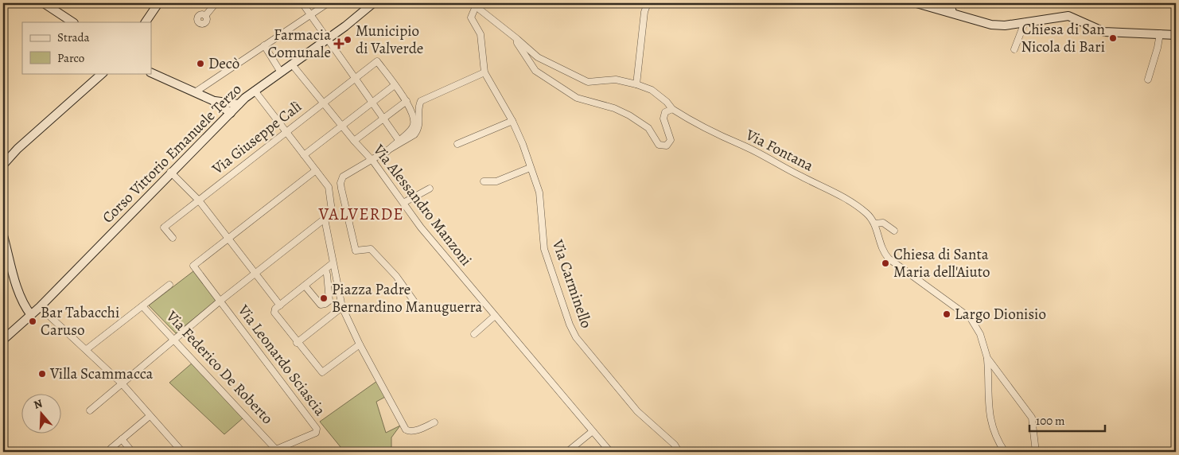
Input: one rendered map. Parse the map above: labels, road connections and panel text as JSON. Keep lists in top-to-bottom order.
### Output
{
  "streets": {
    "street": [
      "Via Giuseppe Calì",
      "Via Fontana",
      "Corso Vittorio Emanuele Terzo",
      "Via Alessandro Manzoni",
      "Via Carminello",
      "Via Leonardo Sciascia",
      "Via Federico De Roberto"
    ]
  },
  "crossings": [
    ["Via Giuseppe Calì", "Via Alessandro Manzoni"],
    ["Corso Vittorio Emanuele Terzo", "Via Alessandro Manzoni"],
    ["Via Leonardo Sciascia", "Via Federico De Roberto"]
  ],
  "districts": ["VALVERDE"],
  "places": {
    "other": [
      "Chiesa di San Nicola di Bari",
      "Municipio di Valverde",
      "Decò",
      "Chiesa di Santa Maria dell'Aiuto",
      "Piazza Padre Bernardino Manuguerra",
      "Largo Dionisio",
      "Bar Tabacchi Caruso",
      "Villa Scammacca"
    ],
    "health": ["Farmacia Comunale"]
  },
  "legend": ["Strada", "Parco"],
  "scale_bar": "100 m",
  "north": "top"
}
